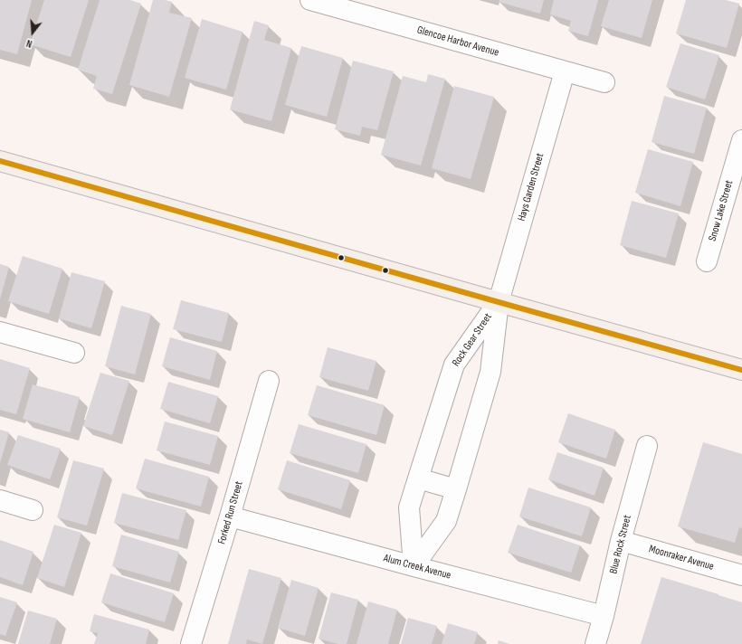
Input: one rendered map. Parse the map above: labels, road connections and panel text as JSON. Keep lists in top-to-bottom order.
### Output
{
  "streets": {
    "street": [
      "Glencoe Harbor Avenue",
      "Hays Garden Street",
      "Snow Lake Street",
      "Rock Gear Street",
      "Forked Run Street",
      "Blue Rock Street",
      "Moonraker Avenue",
      "Alum Creek Avenue"
    ]
  },
  "crossings": [
    ["Glencoe Harbor Avenue", "Hays Garden Street"],
    ["Hays Garden Street", "Rock Gear Street"],
    ["Rock Gear Street", "Alum Creek Avenue"],
    ["Forked Run Street", "Alum Creek Avenue"],
    ["Blue Rock Street", "Moonraker Avenue"],
    ["Blue Rock Street", "Alum Creek Avenue"]
  ],
  "north": "bottom"
}
